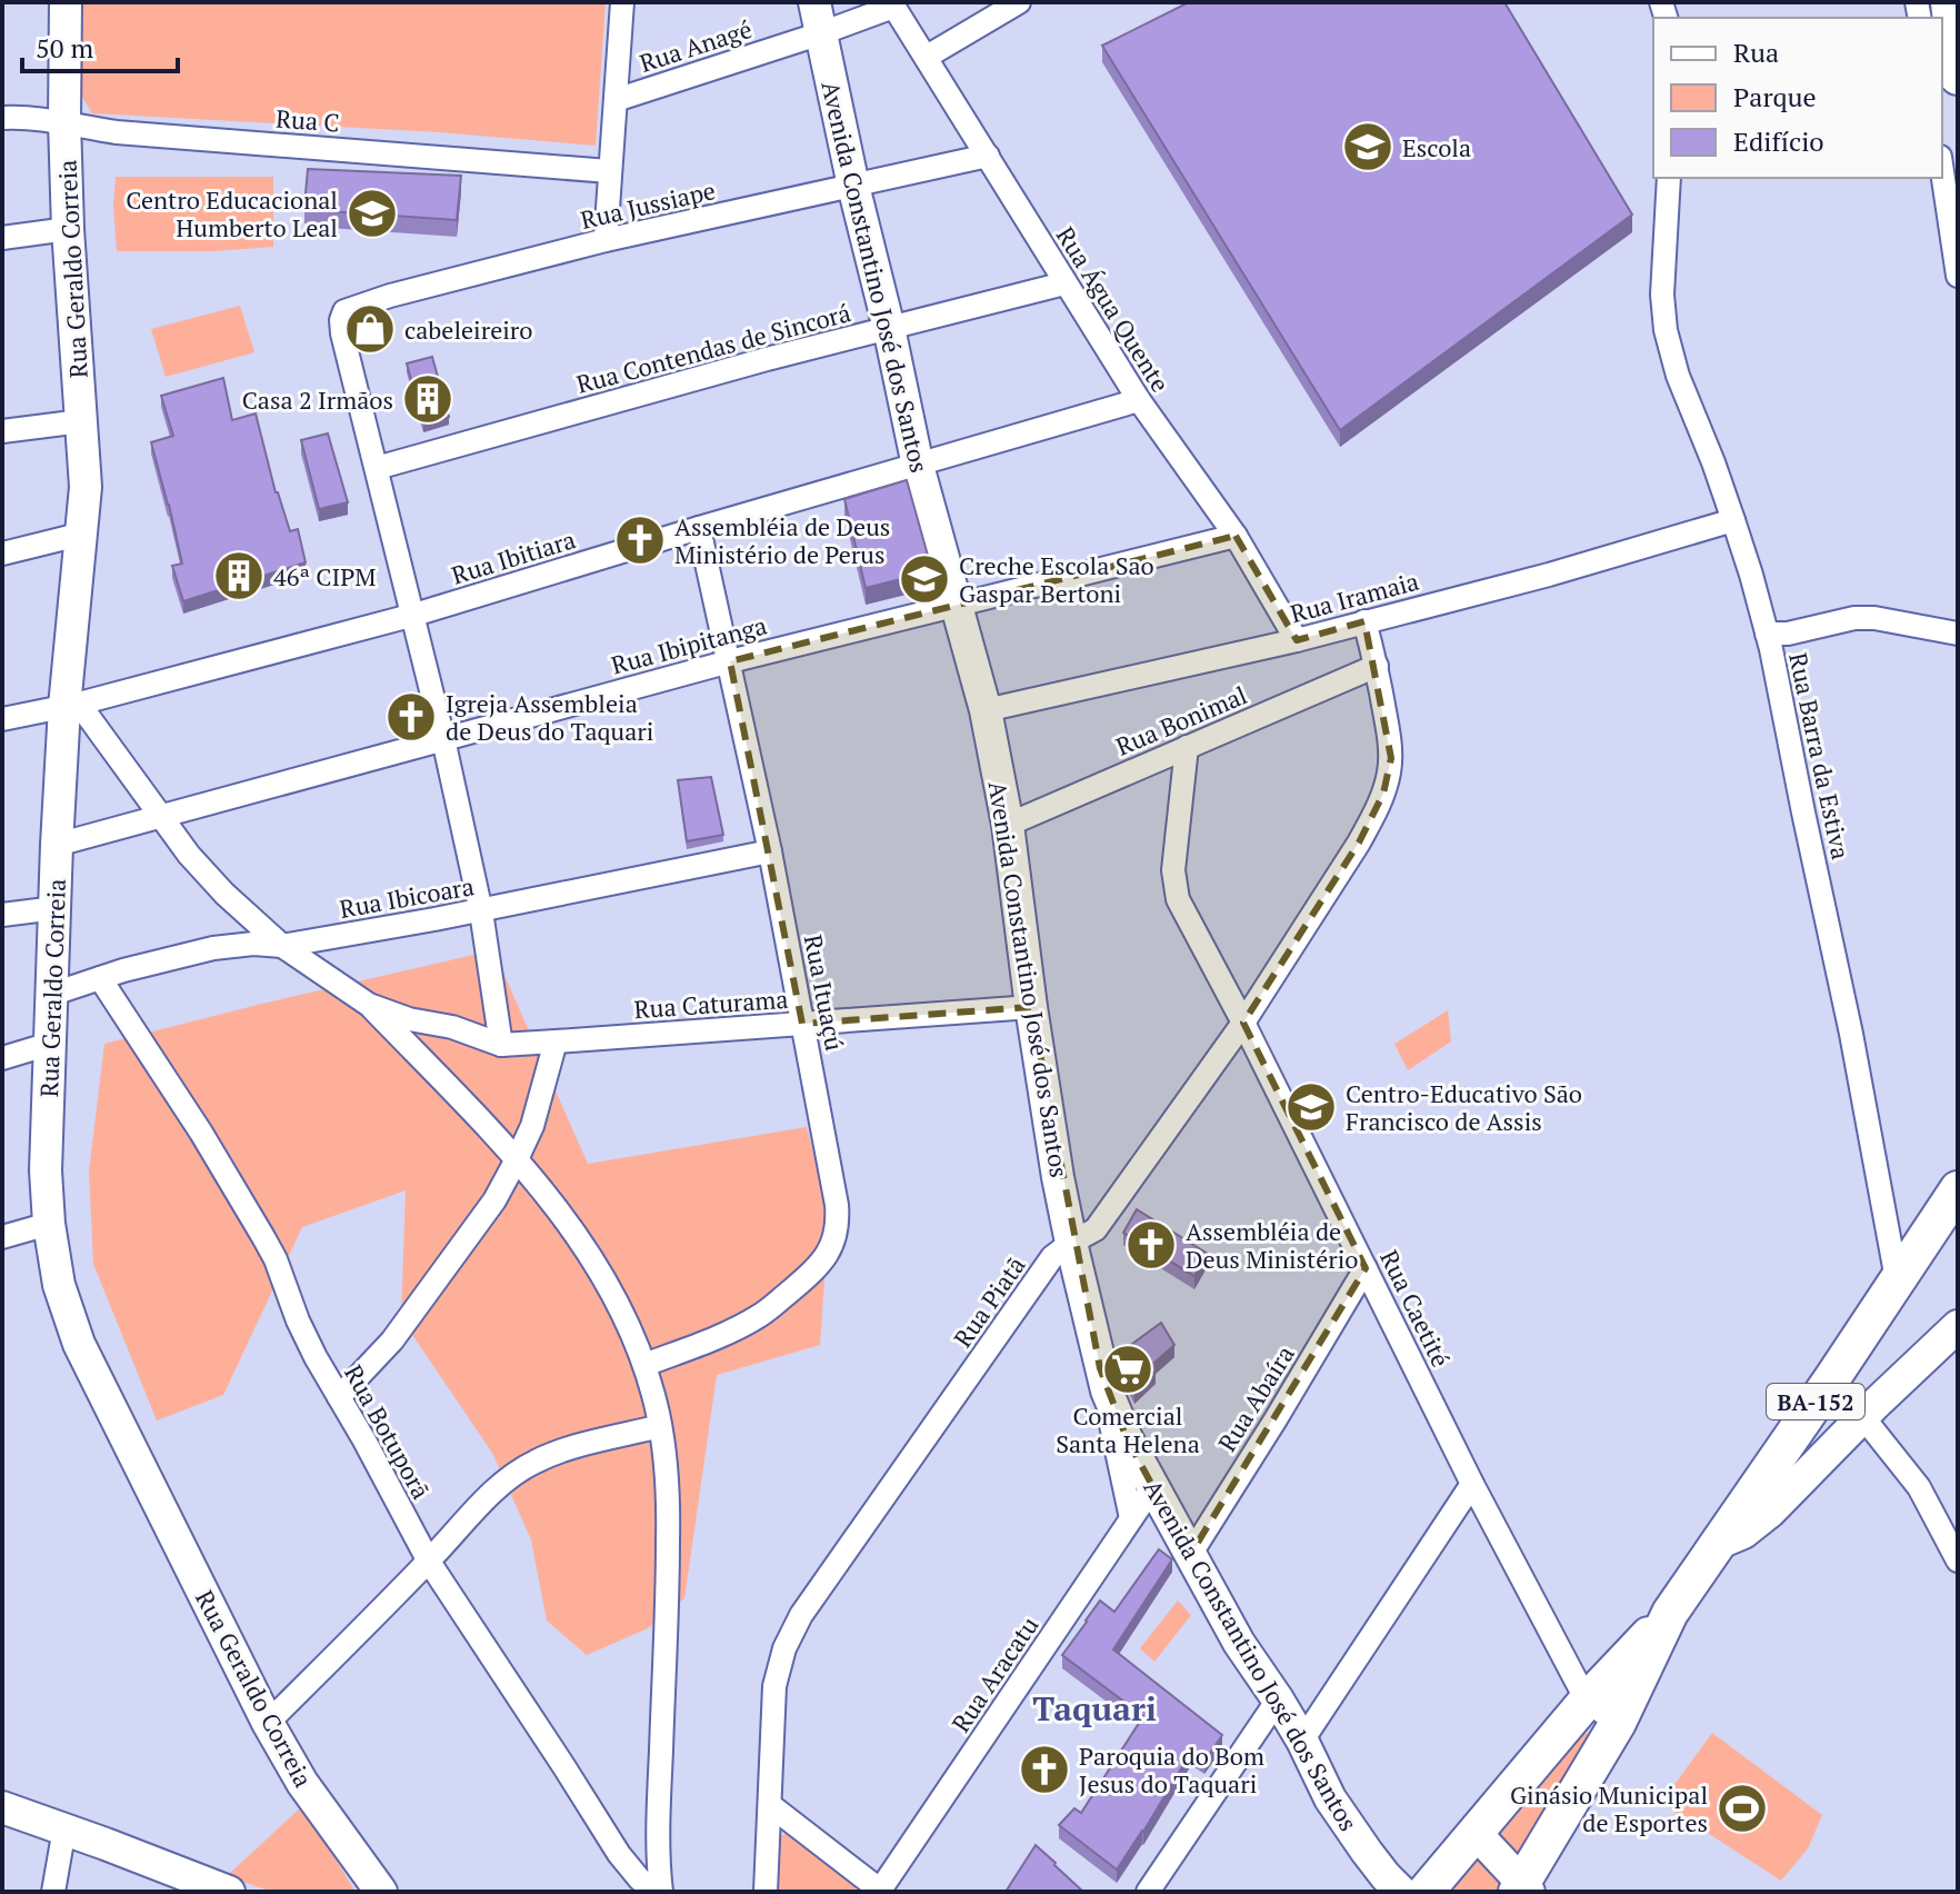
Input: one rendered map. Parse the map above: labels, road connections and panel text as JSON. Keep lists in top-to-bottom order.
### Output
{
  "streets": {
    "main road": ["BA-152"],
    "street": [
      "Rua Anagé",
      "Rua C",
      "Rua Jussiape",
      "Rua Geraldo Correia",
      "Avenida Constantino José dos Santos",
      "Rua Água Quente",
      "Rua Contendas de Sincorá",
      "Rua Ibitiara",
      "Rua Iramaia",
      "Rua Ibipitanga",
      "Rua Bonimal",
      "Rua Barra da Estiva",
      "Rua Ibicoara",
      "Rua Ituaçú",
      "Rua Caturama",
      "Rua Piatã",
      "Rua Caetité",
      "Rua Abaíra",
      "Rua Botuporã",
      "Rua Aracatu"
    ]
  },
  "crossings": [
    ["Rua Anagé", "Avenida Constantino José dos Santos"],
    ["Rua Anagé", "Rua Água Quente"],
    ["Rua C", "Rua Geraldo Correia"],
    ["Rua Jussiape", "Avenida Constantino José dos Santos"],
    ["Rua Jussiape", "Rua Água Quente"],
    ["Rua Jussiape", "Rua Contendas de Sincorá"],
    ["Rua Geraldo Correia", "Rua Ibitiara"],
    ["Rua Geraldo Correia", "Rua Ibipitanga"],
    ["Rua Geraldo Correia", "Rua Ibicoara"],
    ["Avenida Constantino José dos Santos", "Rua Contendas de Sincorá"],
    ["Avenida Constantino José dos Santos", "Rua Ibitiara"],
    ["Avenida Constantino José dos Santos", "Rua Iramaia"],
    ["Avenida Constantino José dos Santos", "Rua Ibipitanga"],
    ["Avenida Constantino José dos Santos", "Rua Bonimal"],
    ["Avenida Constantino José dos Santos", "Rua Caturama"],
    ["Avenida Constantino José dos Santos", "Rua Piatã"],
    ["Avenida Constantino José dos Santos", "Rua Abaíra"],
    ["Avenida Constantino José dos Santos", "Rua Aracatu"],
    ["Rua Água Quente", "Rua Contendas de Sincorá"],
    ["Rua Água Quente", "Rua Ibitiara"],
    ["Rua Água Quente", "Rua Iramaia"],
    ["Rua Água Quente", "Rua Ibipitanga"],
    ["Rua Ibitiara", "Rua Ituaçú"],
    ["Rua Iramaia", "Rua Barra da Estiva"],
    ["Rua Iramaia", "Rua Piatã"],
    ["Rua Ibipitanga", "Rua Ituaçú"],
    ["Rua Bonimal", "Rua Piatã"],
    ["Rua Bonimal", "Rua Caetité"],
    ["Rua Barra da Estiva", "BA-152"],
    ["Rua Ibicoara", "Rua Ituaçú"],
    ["Rua Ibicoara", "Rua Botuporã"],
    ["Rua Ituaçú", "Rua Caturama"],
    ["Rua Piatã", "Rua Caetité"],
    ["Rua Caetité", "Rua Abaíra"],
    ["Rua Caetité", "BA-152"]
  ],
  "districts": ["Taquari"],
  "places": {
    "school or university": [
      "Escola",
      "Centro Educacional Humberto Leal",
      "Creche Escola Sao Gaspar Bertoni",
      "Centro-Educativo São Francisco de Assis"
    ],
    "shop": ["cabeleireiro"],
    "building": ["Casa 2 Irmãos", "46ª CIPM"],
    "church": [
      "Assembléia de Deus Ministério de Perus",
      "Igreja Assembleia de Deus do Taquari",
      "Assembléia de Deus Ministério",
      "Paroquia do Bom Jesus do Taquari"
    ],
    "supermarket": ["Comercial Santa Helena"],
    "sports": ["Ginásio Municipal de Esportes"]
  },
  "legend": ["Rua", "Parque", "Edifício"],
  "scale_bar": "50 m"
}
